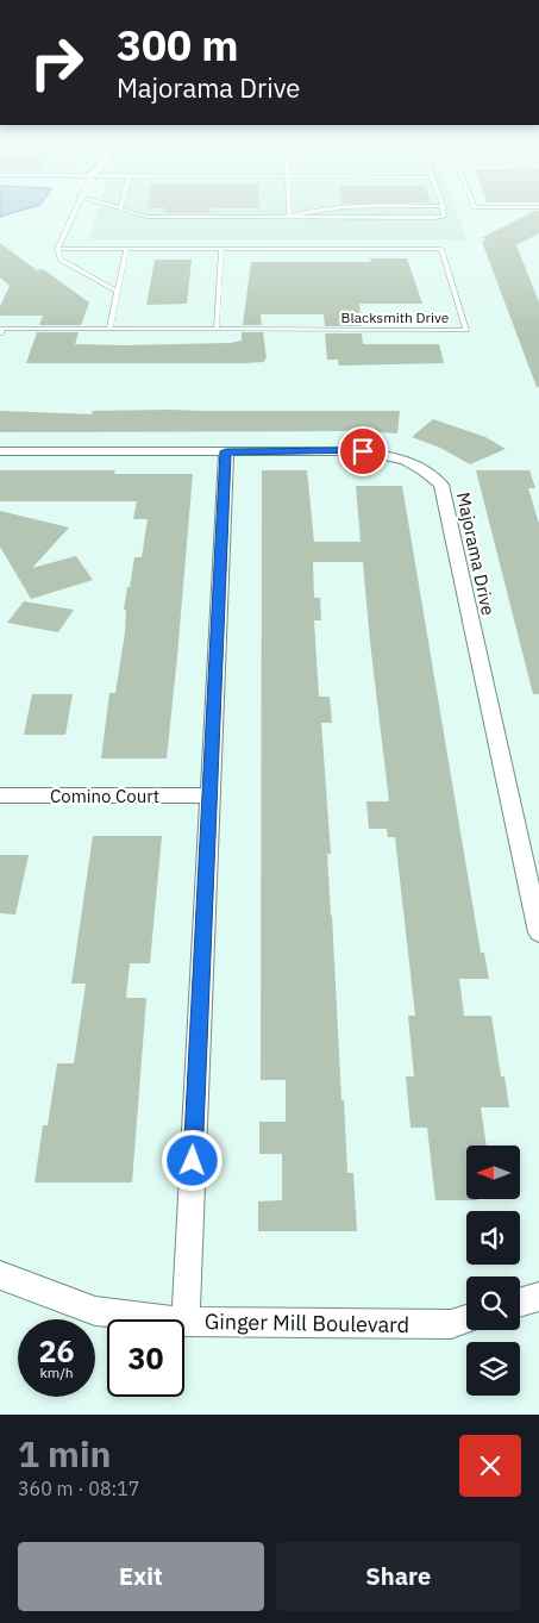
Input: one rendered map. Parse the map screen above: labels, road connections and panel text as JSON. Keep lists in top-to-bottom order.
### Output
{
  "streets": {
    "street": ["Majorama Drive", "Comino Court", "Ginger Mill Boulevard"],
    "lane": ["Blacksmith Drive"]
  },
  "north": "left",
  "page": {
    "turn": ["300 m", "Majorama Drive"],
    "speed": "26 km/h",
    "limit": "30",
    "heading": ["1 min", "360 m · 08:17"],
    "buttons": ["Exit", "Share"]
  }
}
